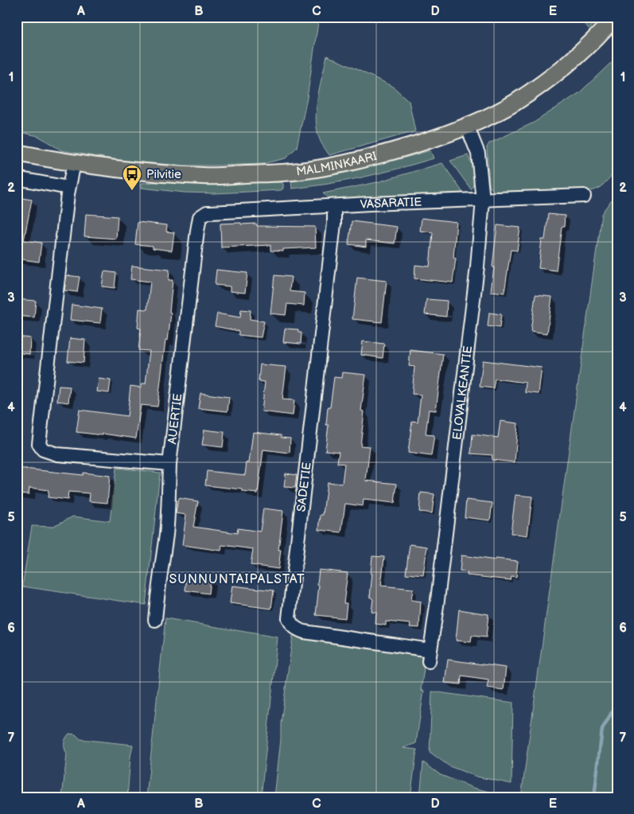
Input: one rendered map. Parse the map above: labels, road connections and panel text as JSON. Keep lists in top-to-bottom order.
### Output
{
  "streets": {
    "main road": ["MALMINKAARI"],
    "street": [
      "VASARATIE",
      "ELOVALKEANTIE",
      "AUERTIE",
      "SADETIE"
    ]
  },
  "crossings": [
    ["MALMINKAARI", "ELOVALKEANTIE"],
    ["VASARATIE", "ELOVALKEANTIE"],
    ["VASARATIE", "AUERTIE"],
    ["VASARATIE", "SADETIE"],
    ["ELOVALKEANTIE", "SADETIE"]
  ],
  "districts": ["SUNNUNTAIPALSTAT"],
  "places": {
    "bus stop": ["Pilvitie"]
  },
  "grid": {
    "columns": [
      "A",
      "B",
      "C",
      "D",
      "E"
    ],
    "rows": [
      "1",
      "2",
      "3",
      "4",
      "5",
      "6",
      "7"
    ]
  }
}
